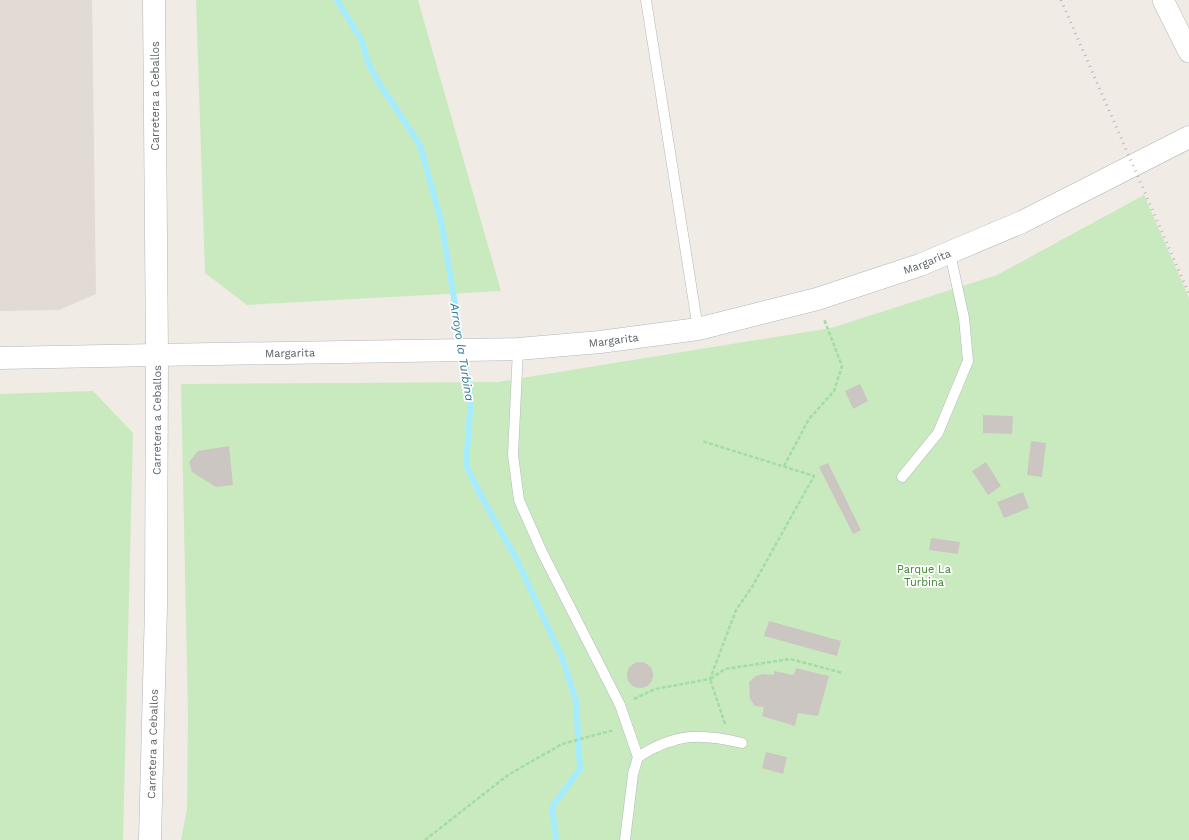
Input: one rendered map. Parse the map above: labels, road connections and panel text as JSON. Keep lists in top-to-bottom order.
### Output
{
  "streets": {
    "main road": ["Carretera a Ceballos", "Margarita"]
  },
  "crossings": [
    ["Carretera a Ceballos", "Margarita"]
  ],
  "water": ["Arroyo la Turbina"],
  "parks": ["Parque La Turbina"]
}
